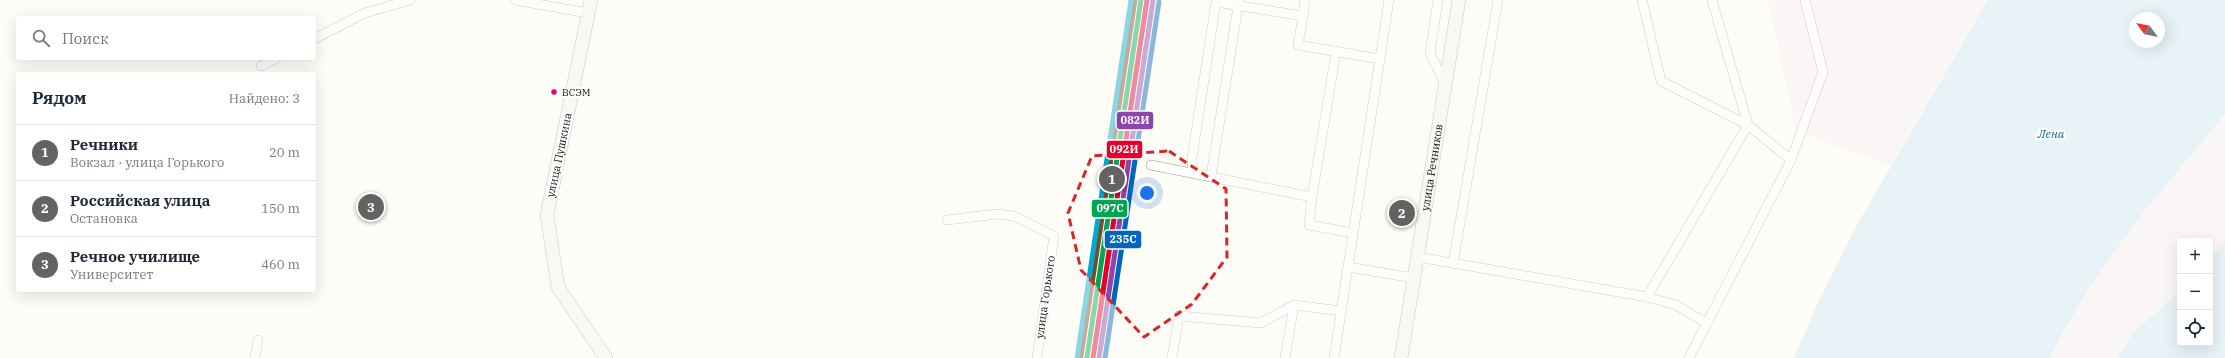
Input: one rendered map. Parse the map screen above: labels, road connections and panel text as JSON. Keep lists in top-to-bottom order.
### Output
{
  "streets": {
    "street": ["улица Пушкина", "улица Речников", "улица Горького"]
  },
  "water": ["Лена"],
  "places": ["ВСЭМ"],
  "lines": [
    "transit line 092И",
    "transit line 097С",
    "transit line 082И",
    "transit line 235С"
  ],
  "north": "top left",
  "page": {
    "search": "Поиск",
    "heading": ["Рядом", "Найдено: 3"],
    "list": [
      {
        "mark": "1",
        "name": "Речники",
        "note": "Вокзал · улица Горького",
        "value": "20 m"
      },
      {
        "mark": "2",
        "name": "Российская улица",
        "note": "Остановка",
        "value": "150 m"
      },
      {
        "mark": "3",
        "name": "Речное училище",
        "note": "Университет",
        "value": "460 m"
      }
    ],
    "pins": ["1", "3", "2"],
    "map_buttons": ["+", "−"]
  }
}
